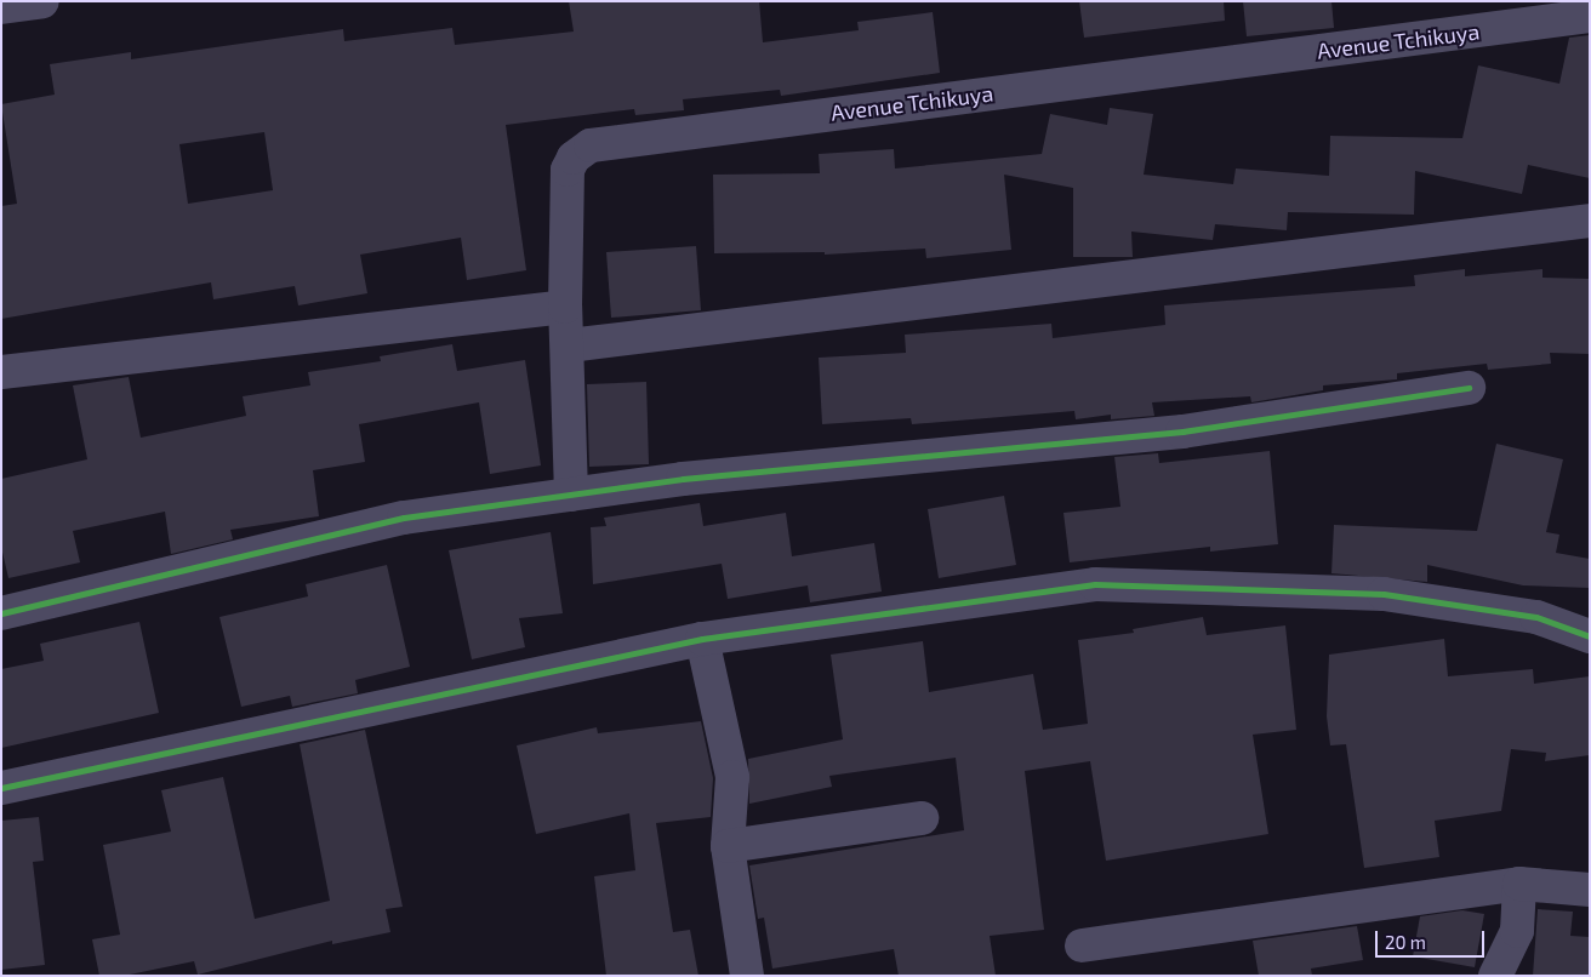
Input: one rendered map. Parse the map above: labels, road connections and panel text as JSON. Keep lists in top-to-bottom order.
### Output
{
  "streets": {
    "street": ["Avenue Tchikuya"]
  },
  "scale_bar": "20 m"
}
